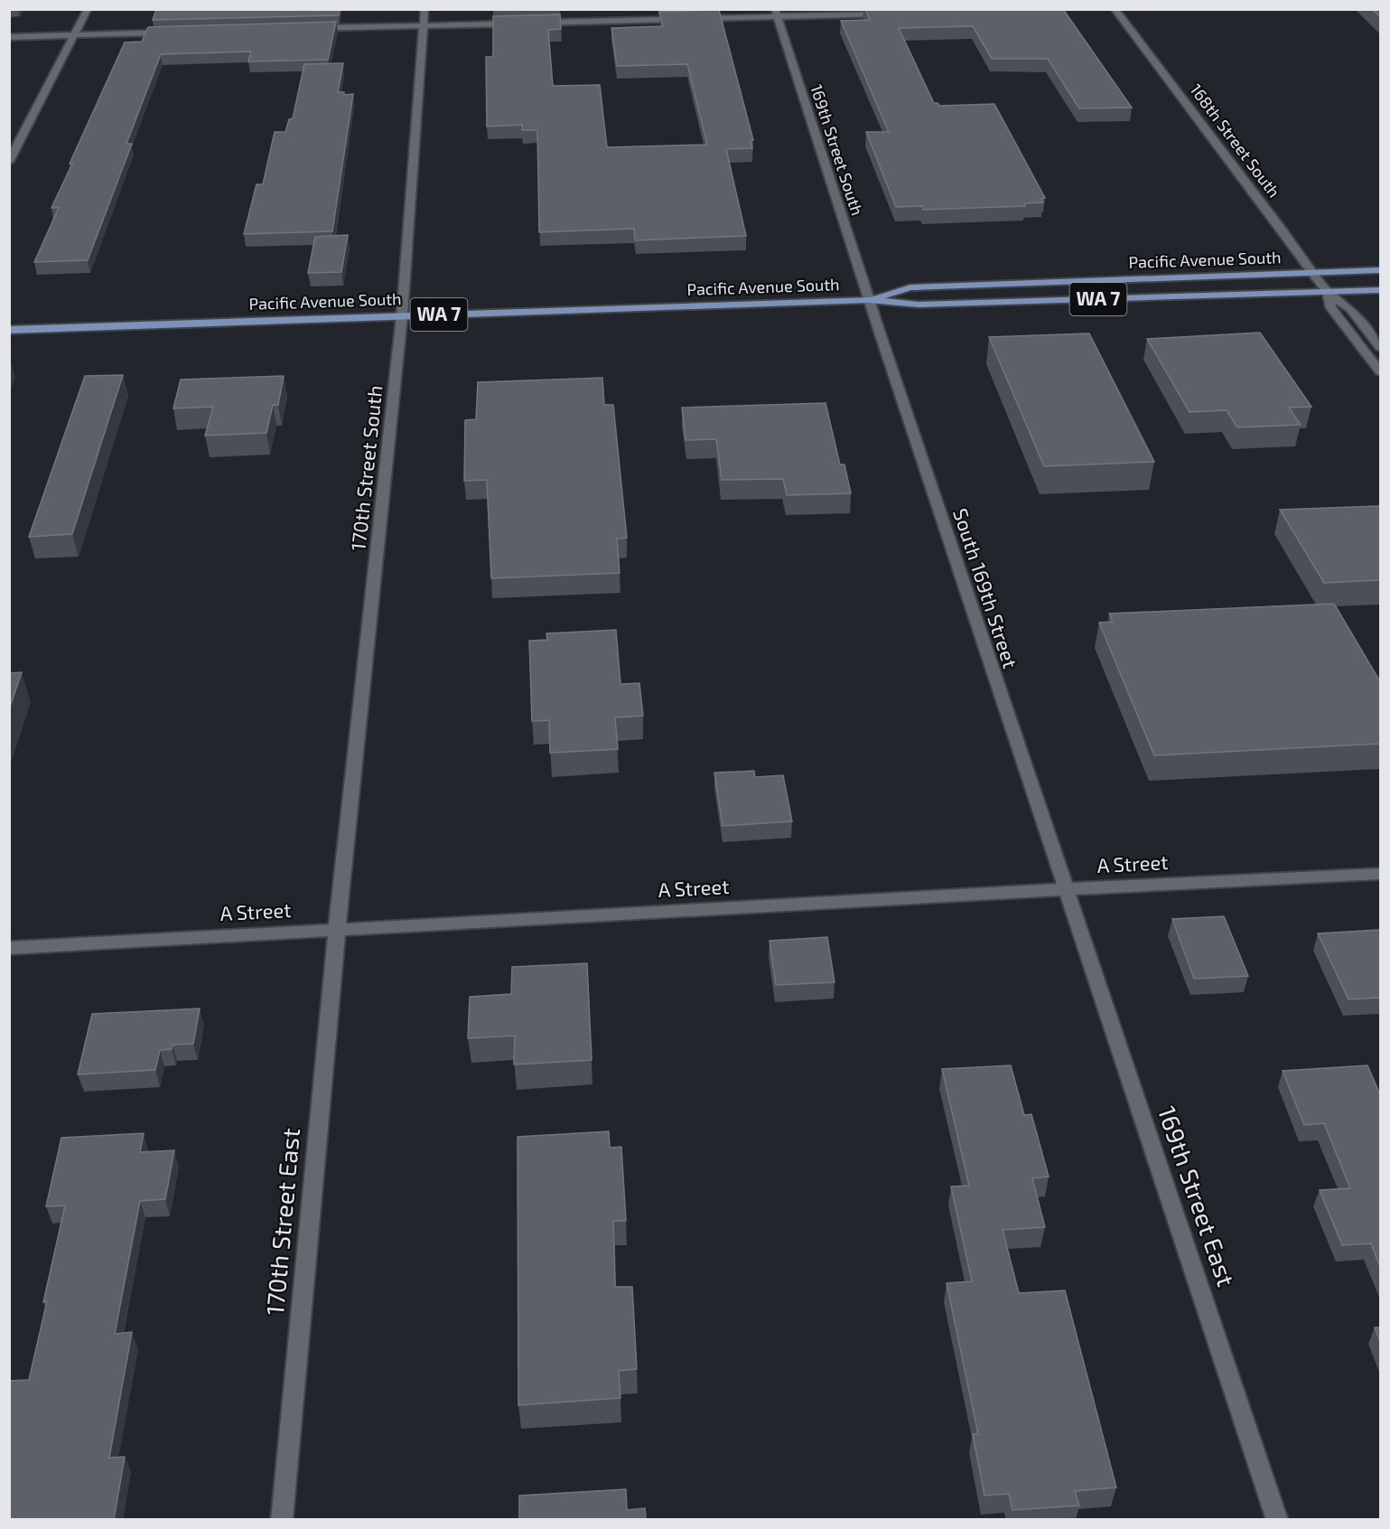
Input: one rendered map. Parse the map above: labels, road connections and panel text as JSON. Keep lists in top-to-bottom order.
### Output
{
  "streets": {
    "main road": ["Pacific Avenue South", "WA 7"],
    "street": [
      "168th Street South",
      "169th Street South",
      "170th Street South",
      "South 169th Street",
      "A Street",
      "169th Street East",
      "170th Street East"
    ]
  },
  "crossings": [
    ["168th Street South", "Pacific Avenue South"],
    ["169th Street South", "Pacific Avenue South"],
    ["169th Street South", "South 169th Street"],
    ["Pacific Avenue South", "170th Street South"],
    ["Pacific Avenue South", "South 169th Street"],
    ["170th Street South", "A Street"],
    ["170th Street South", "170th Street East"],
    ["South 169th Street", "A Street"],
    ["South 169th Street", "169th Street East"],
    ["A Street", "169th Street East"],
    ["A Street", "170th Street East"]
  ]
}
